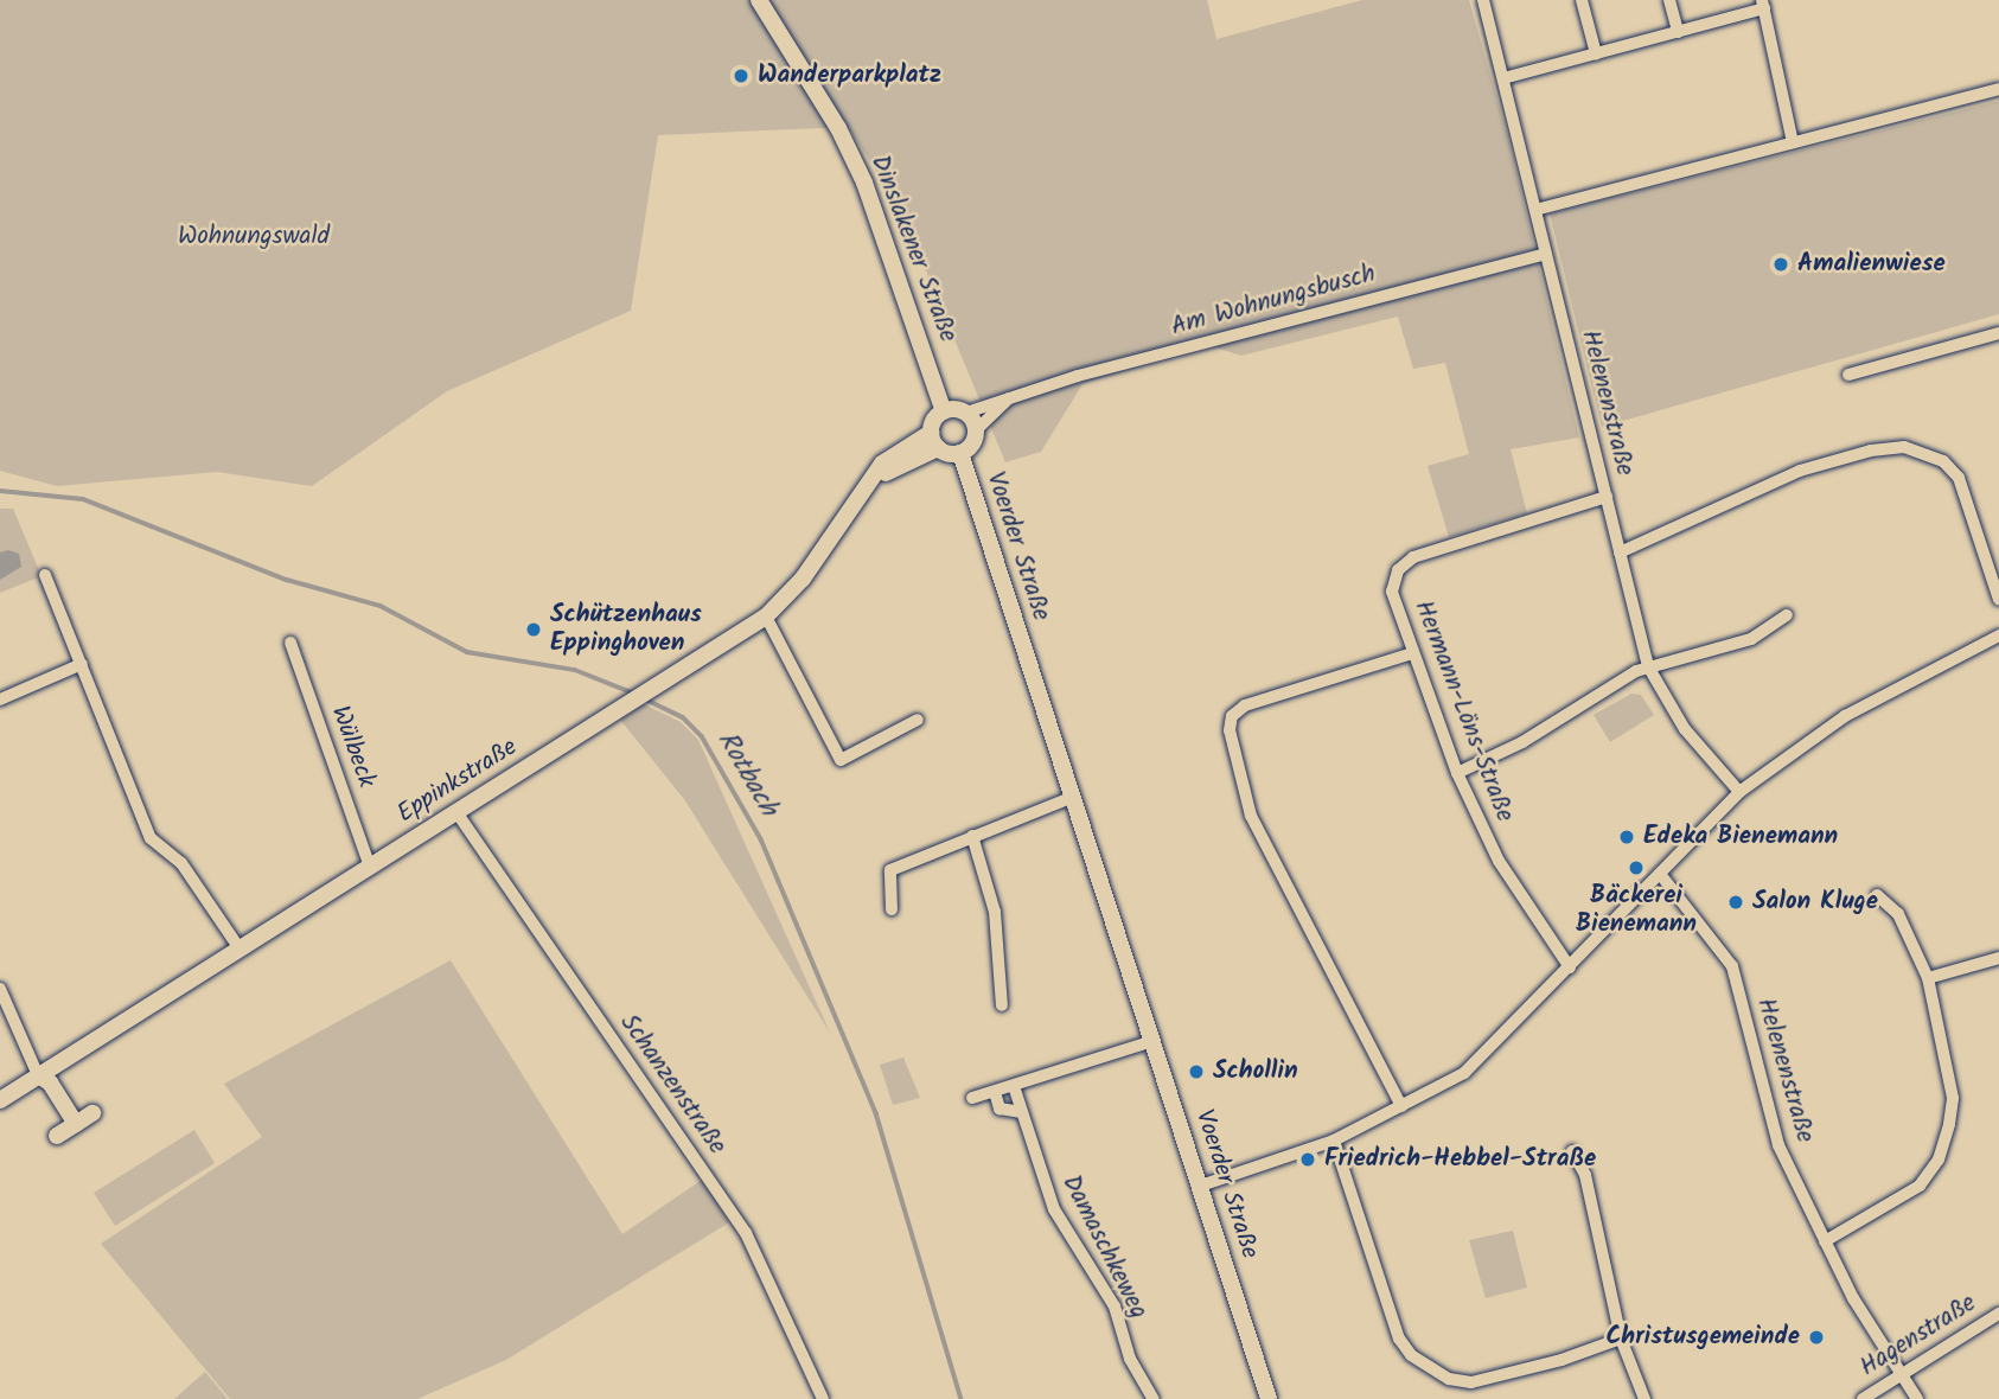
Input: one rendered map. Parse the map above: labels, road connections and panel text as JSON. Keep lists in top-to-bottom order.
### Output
{
  "streets": {
    "main road": ["Dinslakener Straße", "Voerder Straße", "Eppinkstraße"],
    "street": [
      "Am Wohnungsbusch",
      "Helenenstraße",
      "Hermann-Löns-Straße",
      "Wülbeck",
      "Schanzenstraße",
      "Damaschkeweg",
      "Hagenstraße"
    ]
  },
  "crossings": [
    ["Dinslakener Straße", "Am Wohnungsbusch"],
    ["Dinslakener Straße", "Voerder Straße"],
    ["Dinslakener Straße", "Eppinkstraße"],
    ["Am Wohnungsbusch", "Helenenstraße"],
    ["Am Wohnungsbusch", "Voerder Straße"],
    ["Am Wohnungsbusch", "Eppinkstraße"],
    ["Helenenstraße", "Hermann-Löns-Straße"],
    ["Helenenstraße", "Hagenstraße"],
    ["Voerder Straße", "Eppinkstraße"],
    ["Wülbeck", "Eppinkstraße"],
    ["Eppinkstraße", "Schanzenstraße"]
  ],
  "water": ["Rotbach"],
  "parks": ["Wohnungswald"],
  "places": [
    "Wanderparkplatz",
    "Amalienwiese",
    "Schützenhaus Eppinghoven",
    "Edeka Bienemann",
    "Bäckerei Bienemann",
    "Salon Kluge",
    "Schollin",
    "Friedrich-Hebbel-Straße",
    "Christusgemeinde"
  ]
}
